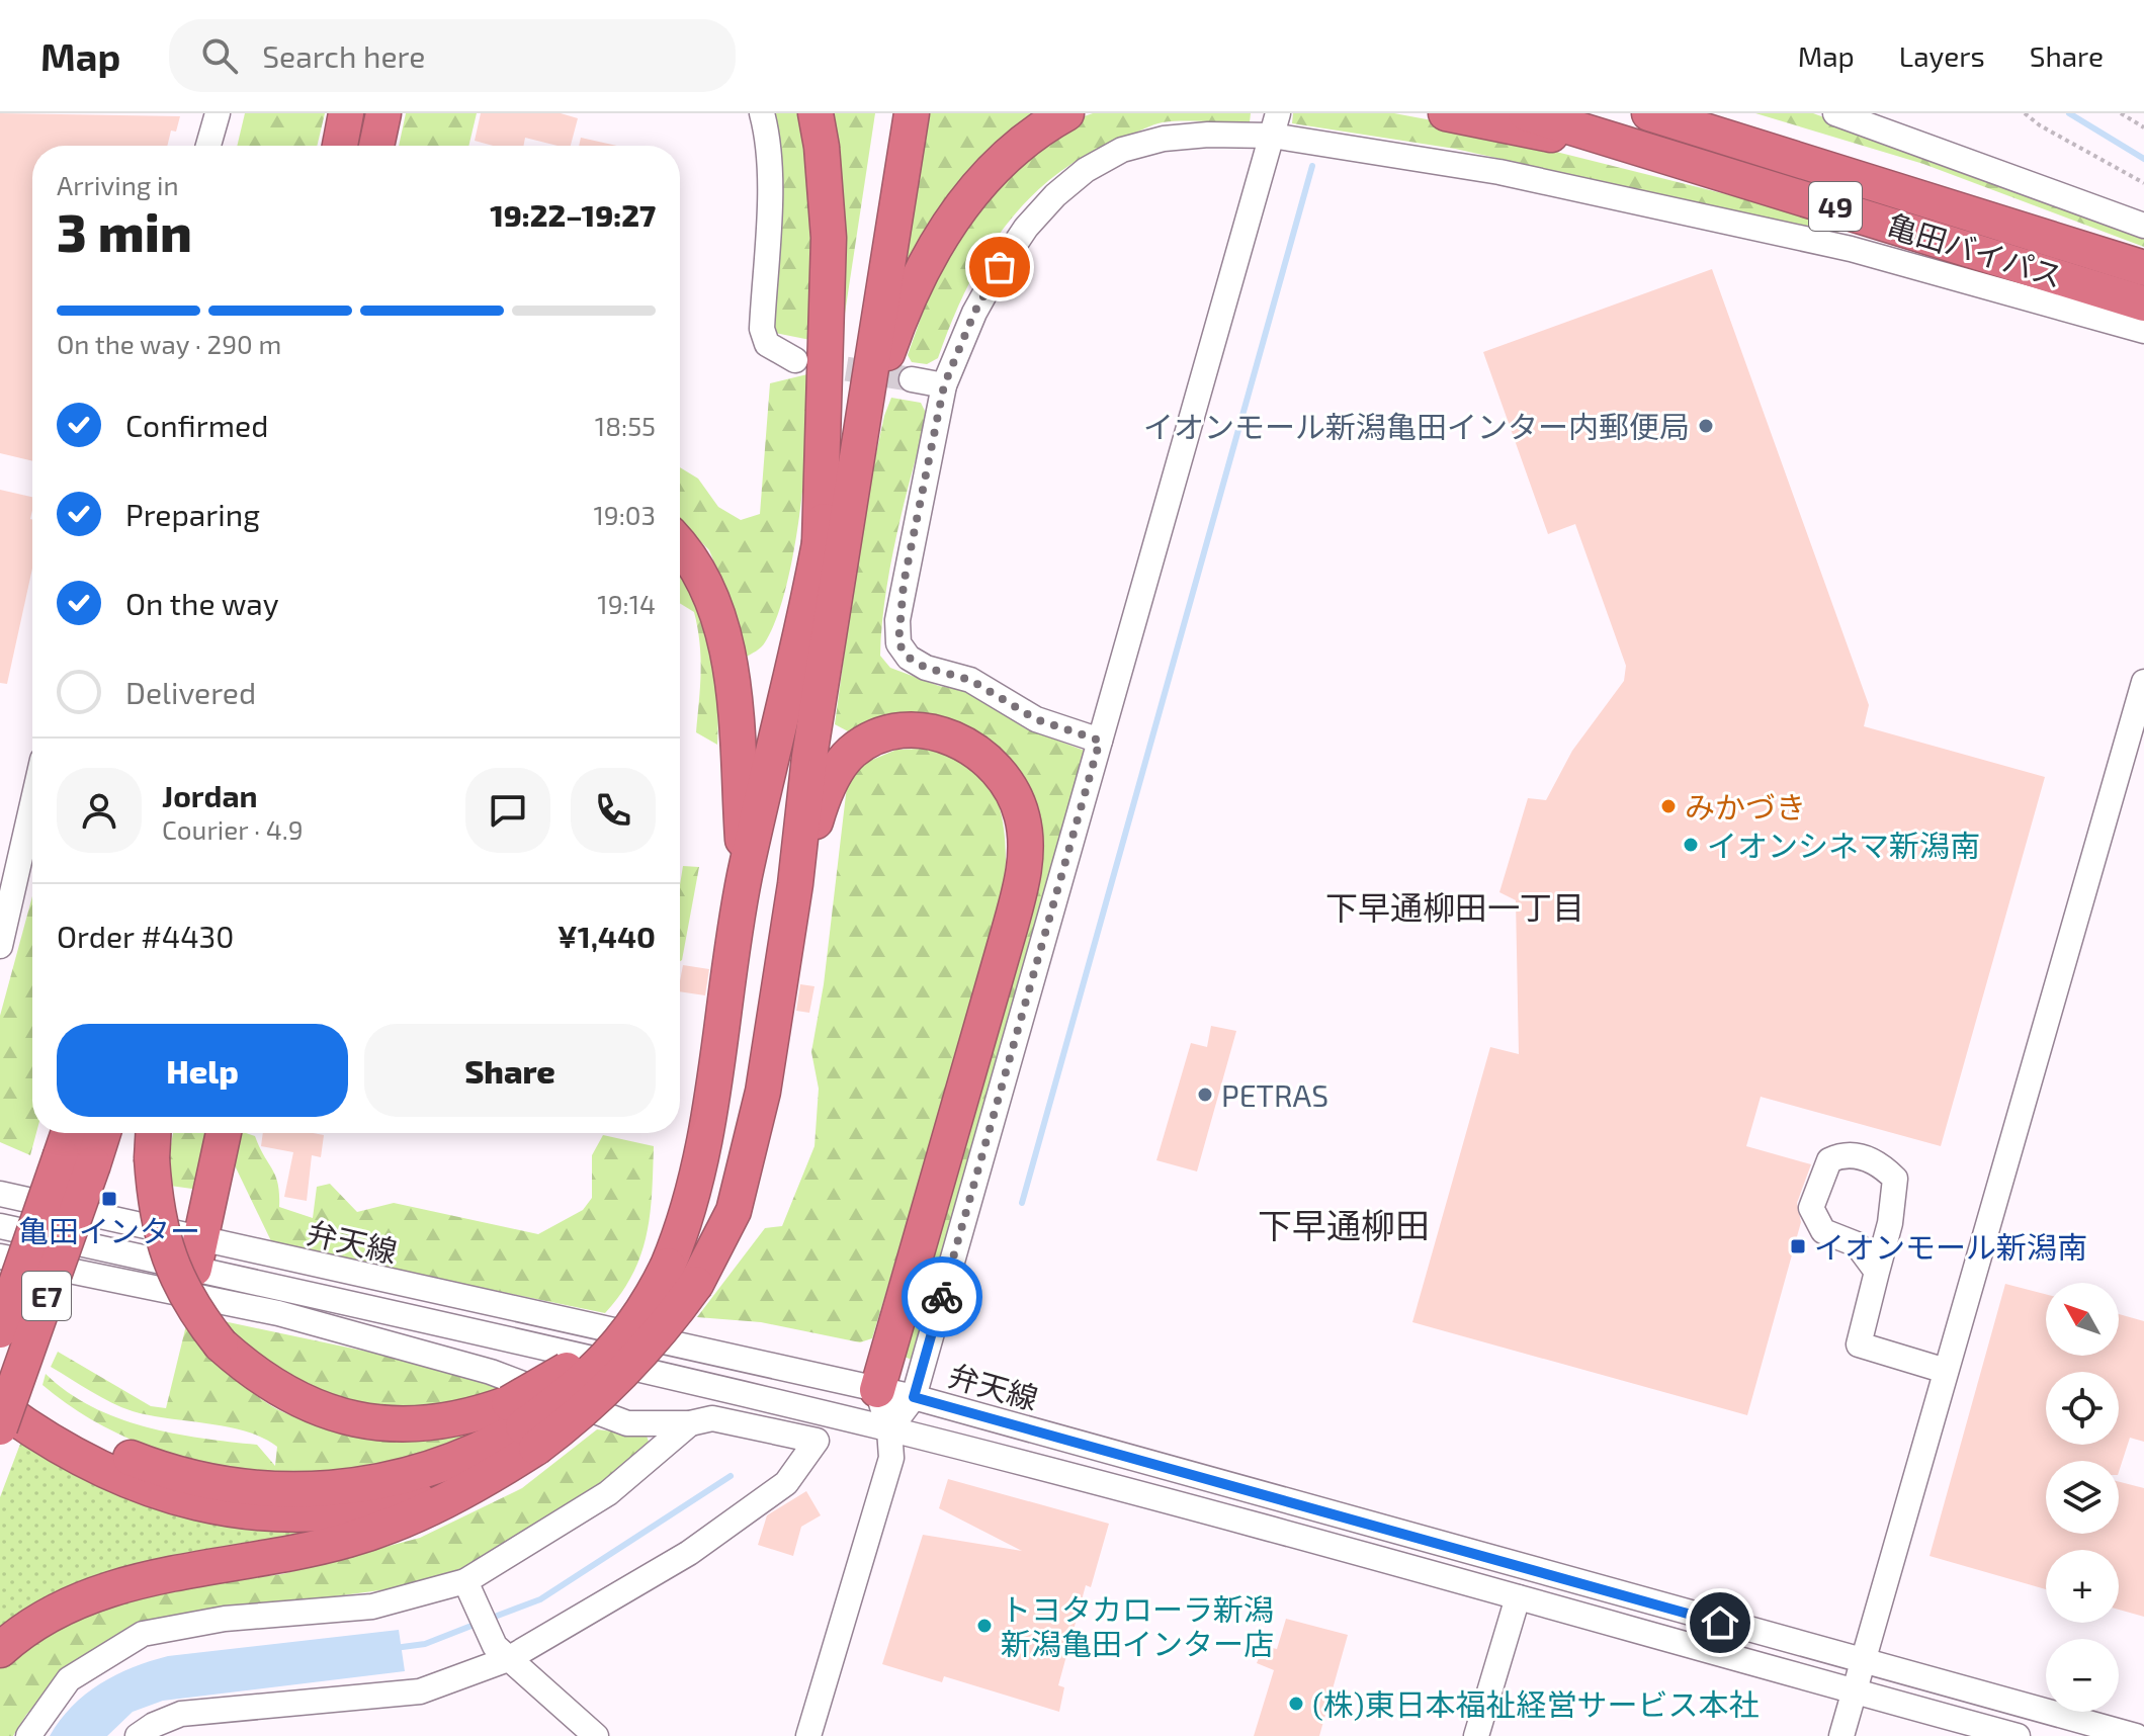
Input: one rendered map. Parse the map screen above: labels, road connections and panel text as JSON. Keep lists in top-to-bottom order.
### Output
{
  "streets": {
    "highway": ["49", "亀田バイパス", "E7"],
    "street": ["弁天線"]
  },
  "districts": ["下早通柳田一丁目", "下早通柳田"],
  "places": {
    "other": [
      "イオンモール新潟亀田インター内郵便局",
      "みかづき",
      "イオンシネマ新潟南",
      "PETRAS",
      "トヨタカローラ新潟 新潟亀田インター店",
      "(株)東日本福祉経営サービス本社"
    ],
    "transit": ["亀田インター", "イオンモール新潟南"]
  },
  "north": "top left",
  "page": {
    "header": "Map",
    "search": "Search here",
    "nav": ["Map", "Layers", "Share"],
    "heading": ["3 min", "Arriving in", "19:22–19:27"],
    "panel": [
      "Jordan",
      "Courier · 4.9",
      "Order #4430",
      "¥1,440"
    ],
    "bar": "On the way · 290 m",
    "list": [
      ["Confirmed", "18:55"],
      ["Preparing", "19:03"],
      ["On the way", "19:14"],
      "Delivered"
    ],
    "buttons": ["Help", "Share"],
    "map_buttons": ["+", "−"]
  }
}
